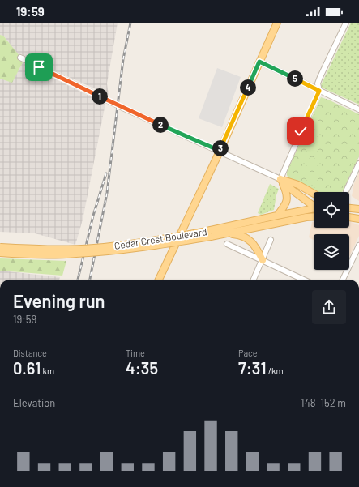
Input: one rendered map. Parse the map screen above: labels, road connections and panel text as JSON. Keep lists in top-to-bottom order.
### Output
{
  "streets": {
    "main road": ["Cedar Crest Boulevard"]
  },
  "page": {
    "status": "19:59",
    "pins": [
      "5",
      "4",
      "1",
      "2",
      "3"
    ],
    "heading": ["Evening run", "19:59"],
    "stats": [
      ["Distance", "0.61 km"],
      ["Time", "4:35"],
      ["Pace", "7:31 /km"]
    ],
    "chart": ["Elevation", "148–152 m"]
  }
}
